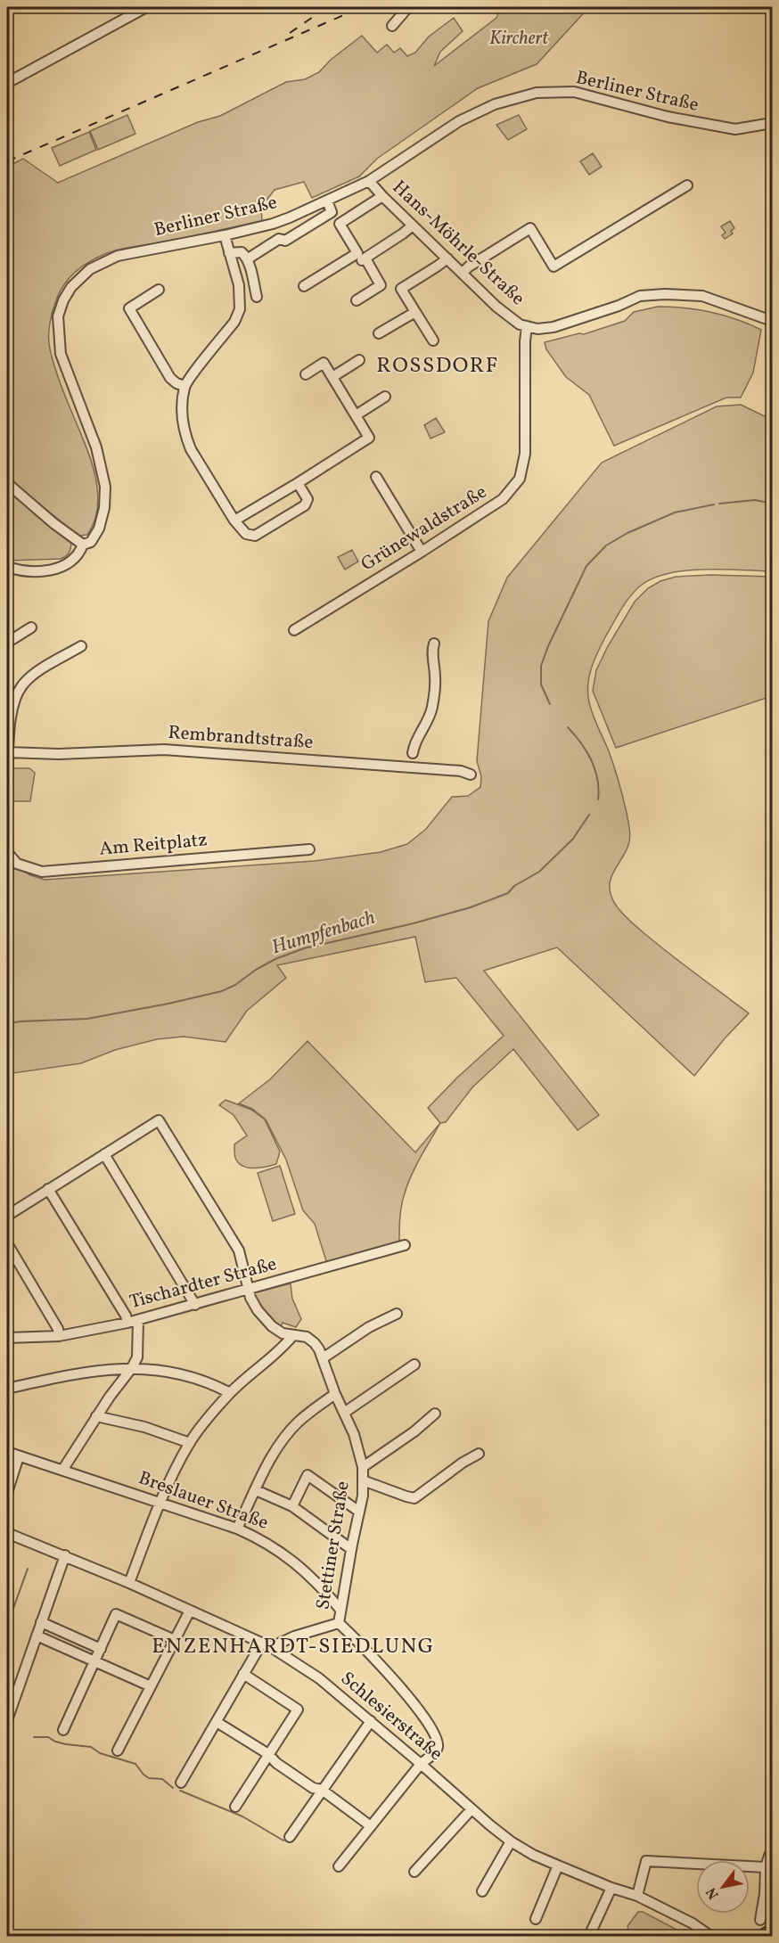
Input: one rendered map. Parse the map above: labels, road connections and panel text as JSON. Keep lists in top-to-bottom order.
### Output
{
  "streets": {
    "street": [
      "Berliner Straße",
      "Hans-Möhrle-Straße",
      "Grünewaldstraße",
      "Rembrandtstraße",
      "Am Reitplatz",
      "Tischardter Straße",
      "Breslauer Straße",
      "Stettiner Straße",
      "Schlesierstraße"
    ]
  },
  "crossings": [
    ["Berliner Straße", "Hans-Möhrle-Straße"],
    ["Hans-Möhrle-Straße", "Grünewaldstraße"],
    ["Tischardter Straße", "Stettiner Straße"],
    ["Breslauer Straße", "Stettiner Straße"],
    ["Stettiner Straße", "Schlesierstraße"]
  ],
  "districts": ["ROSSDORF", "ENZENHARDT-SIEDLUNG"],
  "water": ["Humpfenbach"],
  "parks": ["Kirchert"],
  "north": "bottom left"
}
